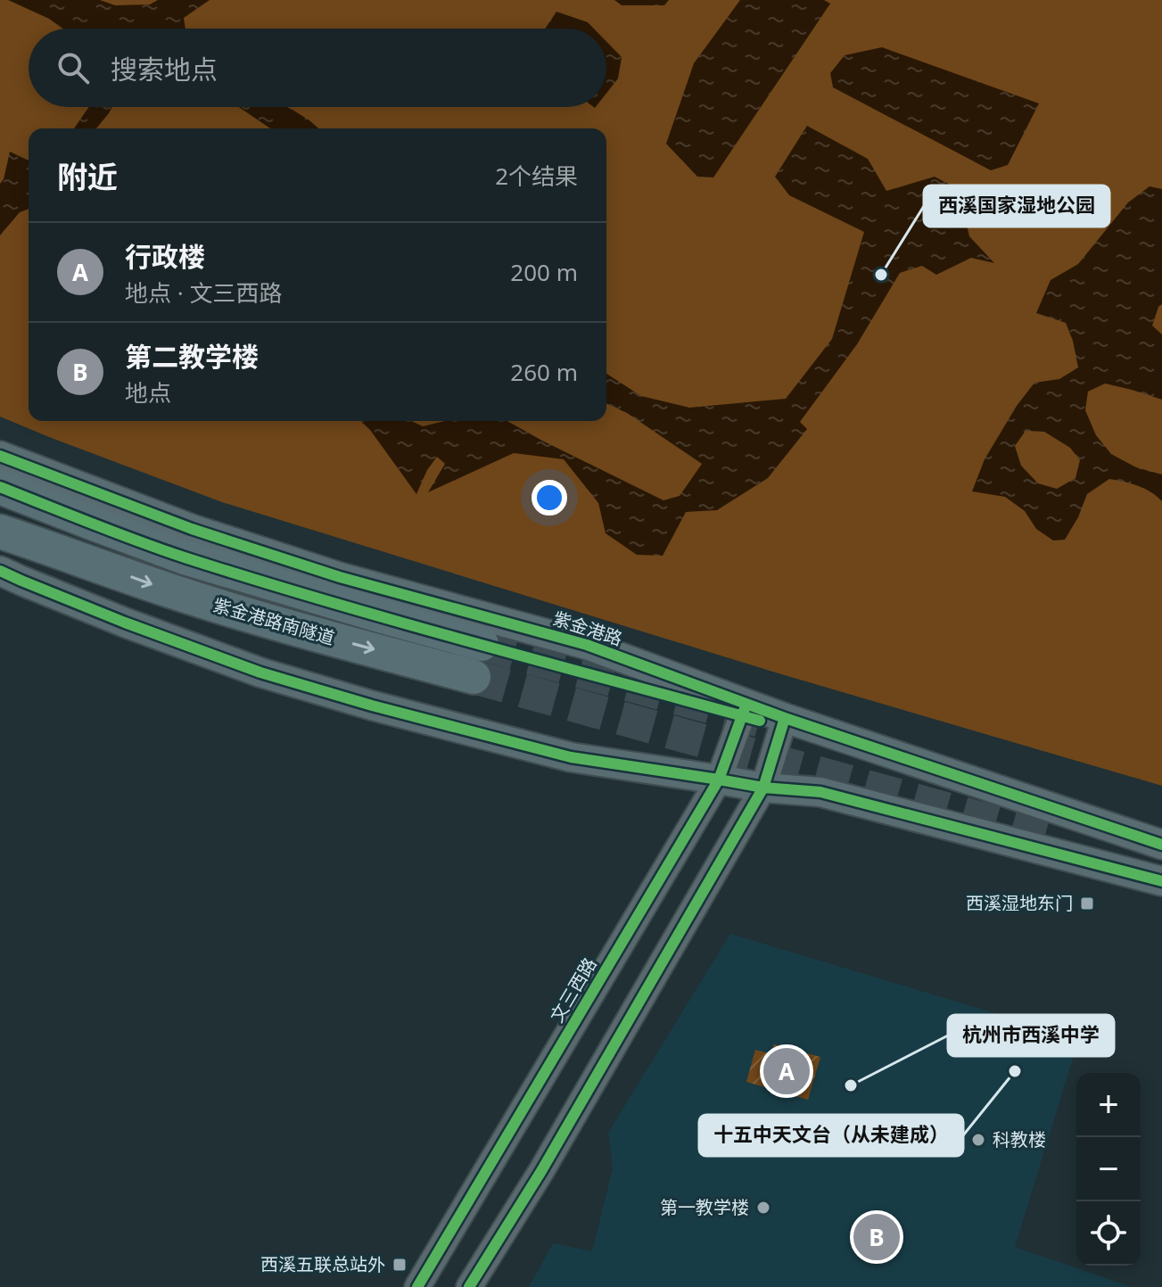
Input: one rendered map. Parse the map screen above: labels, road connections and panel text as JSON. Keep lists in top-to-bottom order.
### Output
{
  "streets": {
    "highway": ["紫金港路南隧道"],
    "main road": ["紫金港路", "文三西路"]
  },
  "crossings": [
    ["紫金港路", "文三西路"]
  ],
  "places": {
    "other": [
      "西溪国家湿地公园",
      "十五中天文台（从未建成）",
      "杭州市西溪中学",
      "科教楼",
      "第一教学楼"
    ],
    "transit": ["西溪湿地东门", "西溪五联总站外"]
  },
  "page": {
    "search": "搜索地点",
    "heading": ["附近", "2个结果"],
    "list": [
      {
        "mark": "A",
        "name": "行政楼",
        "note": "地点 · 文三西路",
        "value": "200 m"
      },
      {
        "mark": "B",
        "name": "第二教学楼",
        "note": "地点",
        "value": "260 m"
      }
    ],
    "pins": ["A", "B"],
    "map_buttons": ["+", "−"]
  }
}
